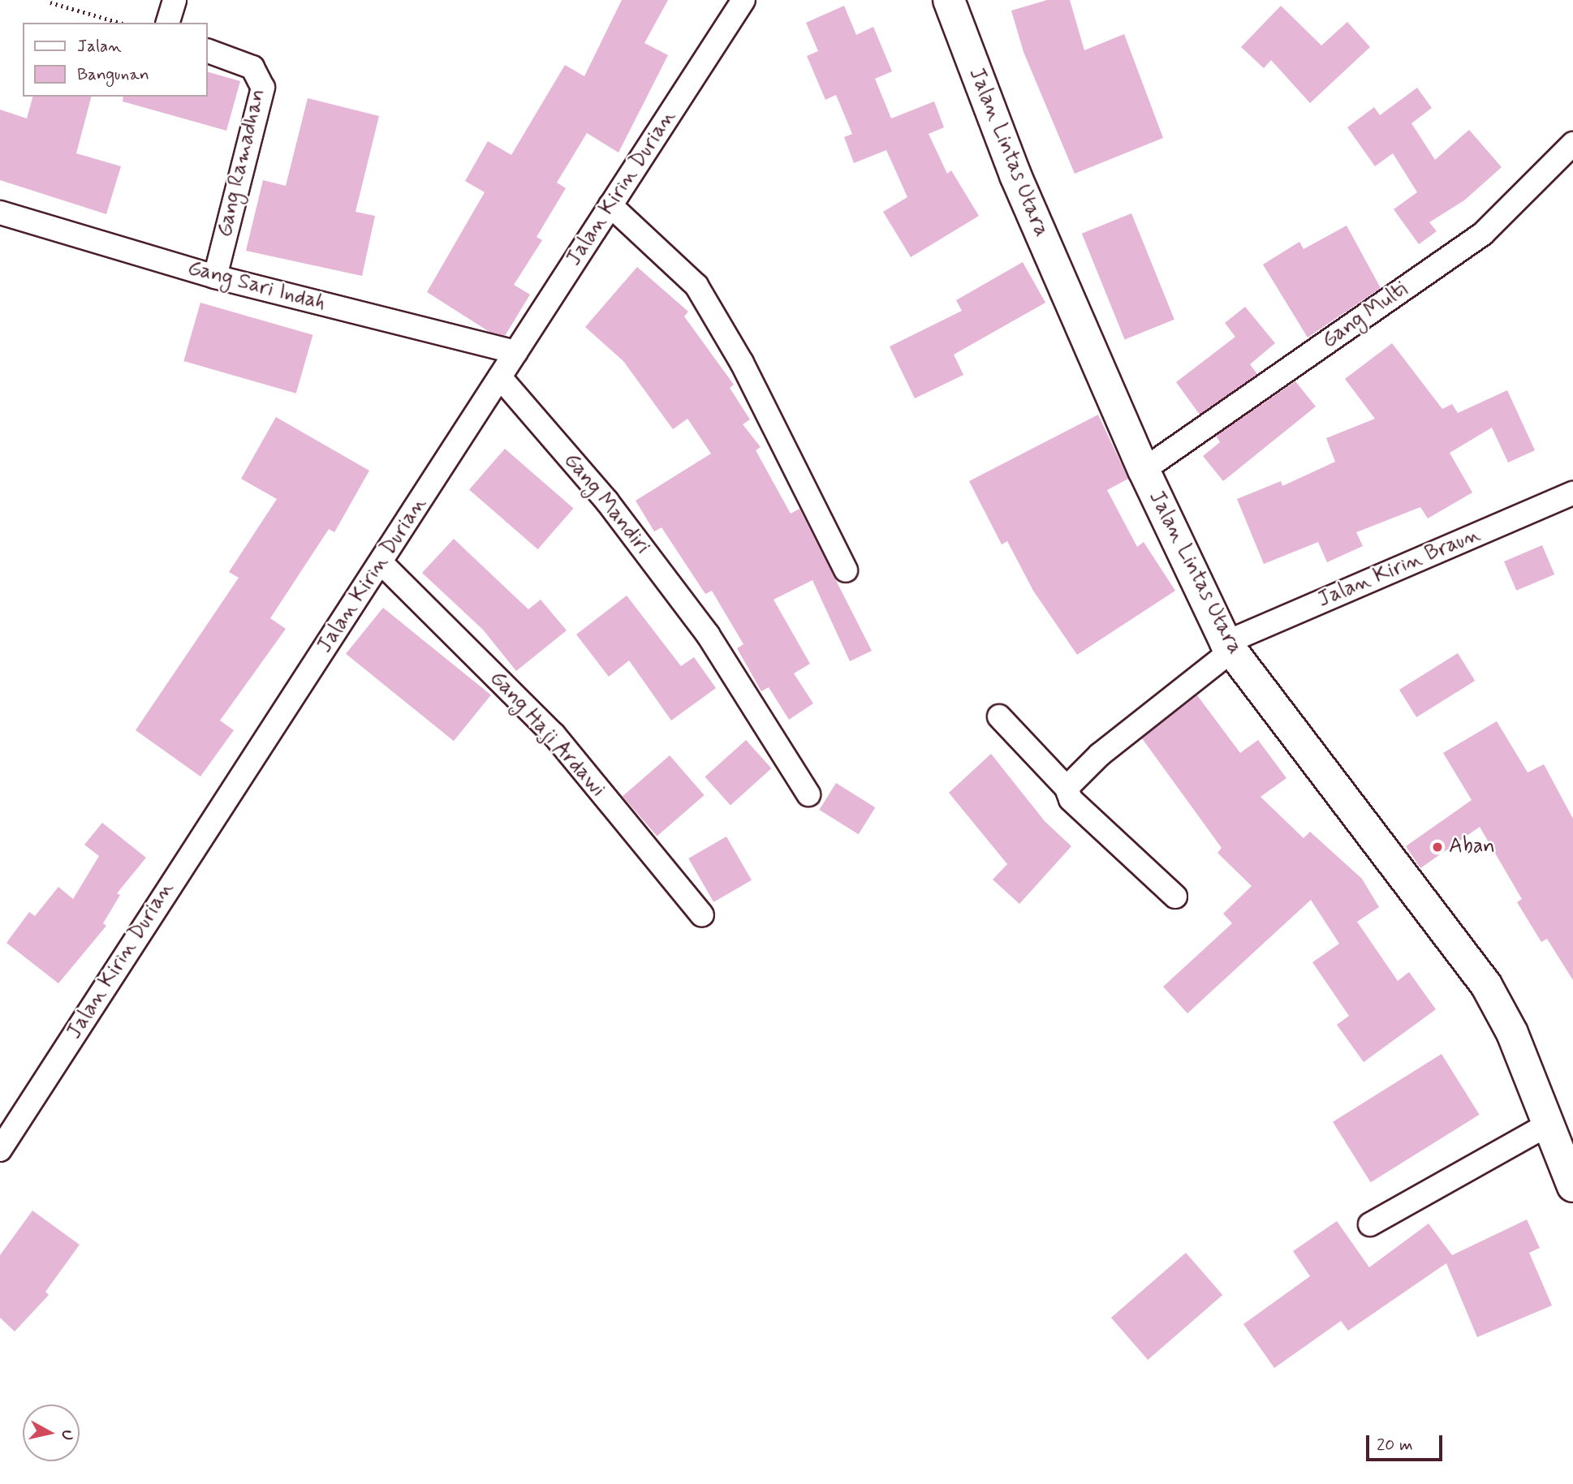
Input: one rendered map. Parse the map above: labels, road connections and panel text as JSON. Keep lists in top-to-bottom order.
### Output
{
  "streets": {
    "highway": ["Jalan Lintas Utara"],
    "street": [
      "Gang Ramadhan",
      "Jalan Kirin Durian",
      "Gang Sari Indah",
      "Gang Multi",
      "Gang Mandiri",
      "Jalan Kirin Braun",
      "Gang Haji Ardawi"
    ]
  },
  "crossings": [
    ["Jalan Lintas Utara", "Gang Multi"],
    ["Jalan Lintas Utara", "Jalan Kirin Braun"],
    ["Gang Ramadhan", "Gang Sari Indah"],
    ["Jalan Kirin Durian", "Gang Sari Indah"],
    ["Jalan Kirin Durian", "Gang Mandiri"],
    ["Jalan Kirin Durian", "Gang Haji Ardawi"]
  ],
  "places": ["Aban"],
  "legend": ["Jalan", "Bangunan"],
  "scale_bar": "20 m",
  "north": "right"
}
